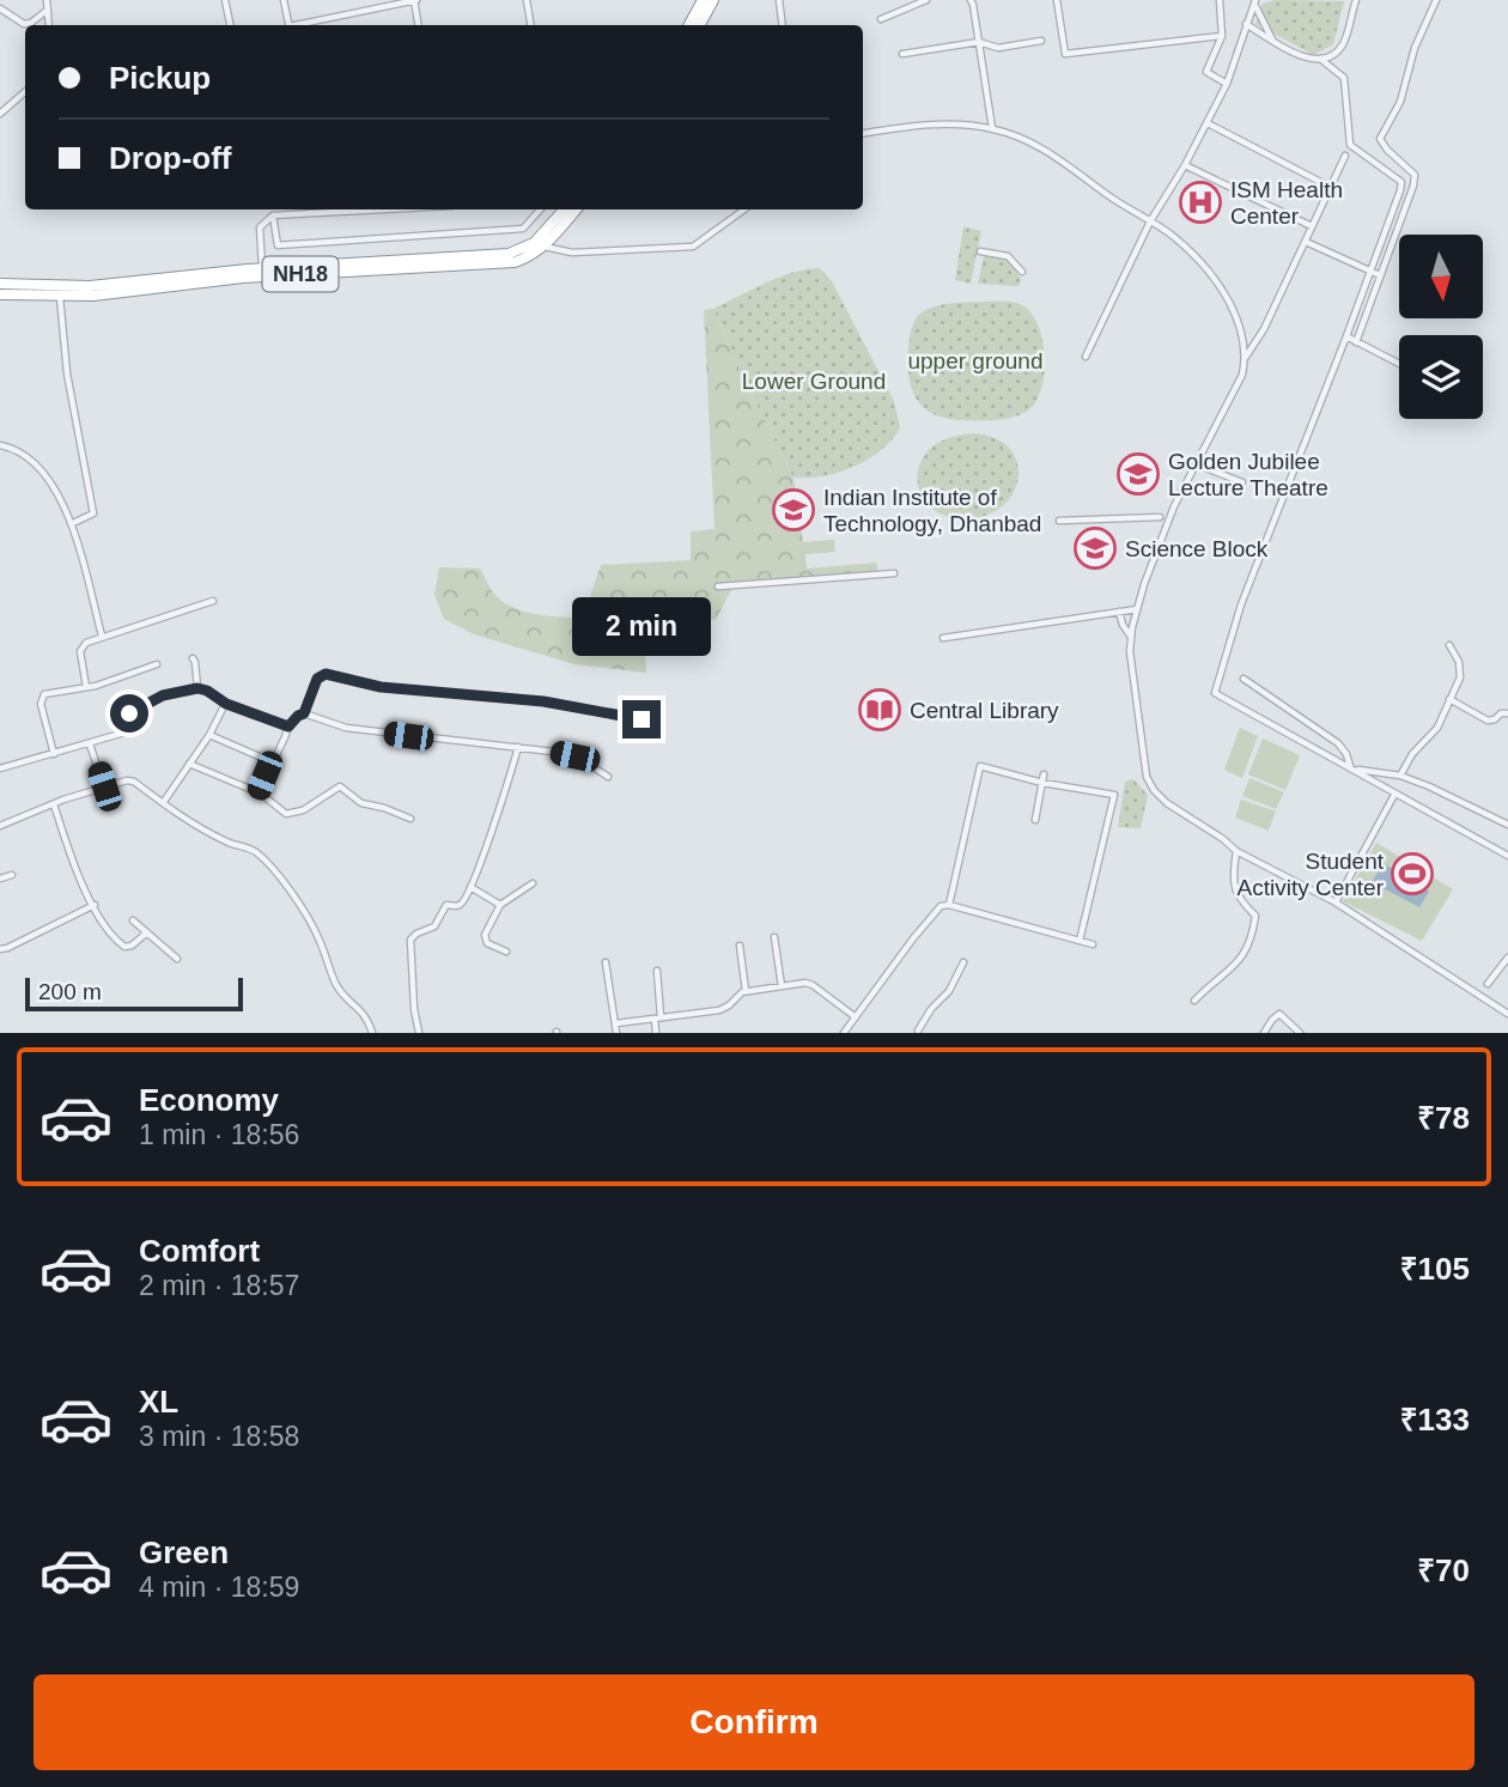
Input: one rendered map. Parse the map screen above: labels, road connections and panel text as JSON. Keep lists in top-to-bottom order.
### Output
{
  "streets": {
    "highway": ["NH18"]
  },
  "parks": ["upper ground", "Lower Ground"],
  "places": {
    "hospital": ["ISM Health Center"],
    "school or university": ["Golden Jubilee Lecture Theatre", "Indian Institute of Technology, Dhanbad", "Science Block"],
    "library": ["Central Library"],
    "sports": ["Student Activity Center"]
  },
  "scale_bar": "200 m",
  "north": "bottom",
  "page": {
    "banner": ["Pickup", "Drop-off"],
    "bubble": "2 min",
    "scale": "200 m",
    "list": [
      {
        "name": "Economy",
        "note": "1 min · 18:56",
        "value": "₹78"
      },
      {
        "name": "Comfort",
        "note": "2 min · 18:57",
        "value": "₹105"
      },
      {
        "name": "XL",
        "note": "3 min · 18:58",
        "value": "₹133"
      },
      {
        "name": "Green",
        "note": "4 min · 18:59",
        "value": "₹70"
      }
    ],
    "buttons": "Confirm"
  }
}
